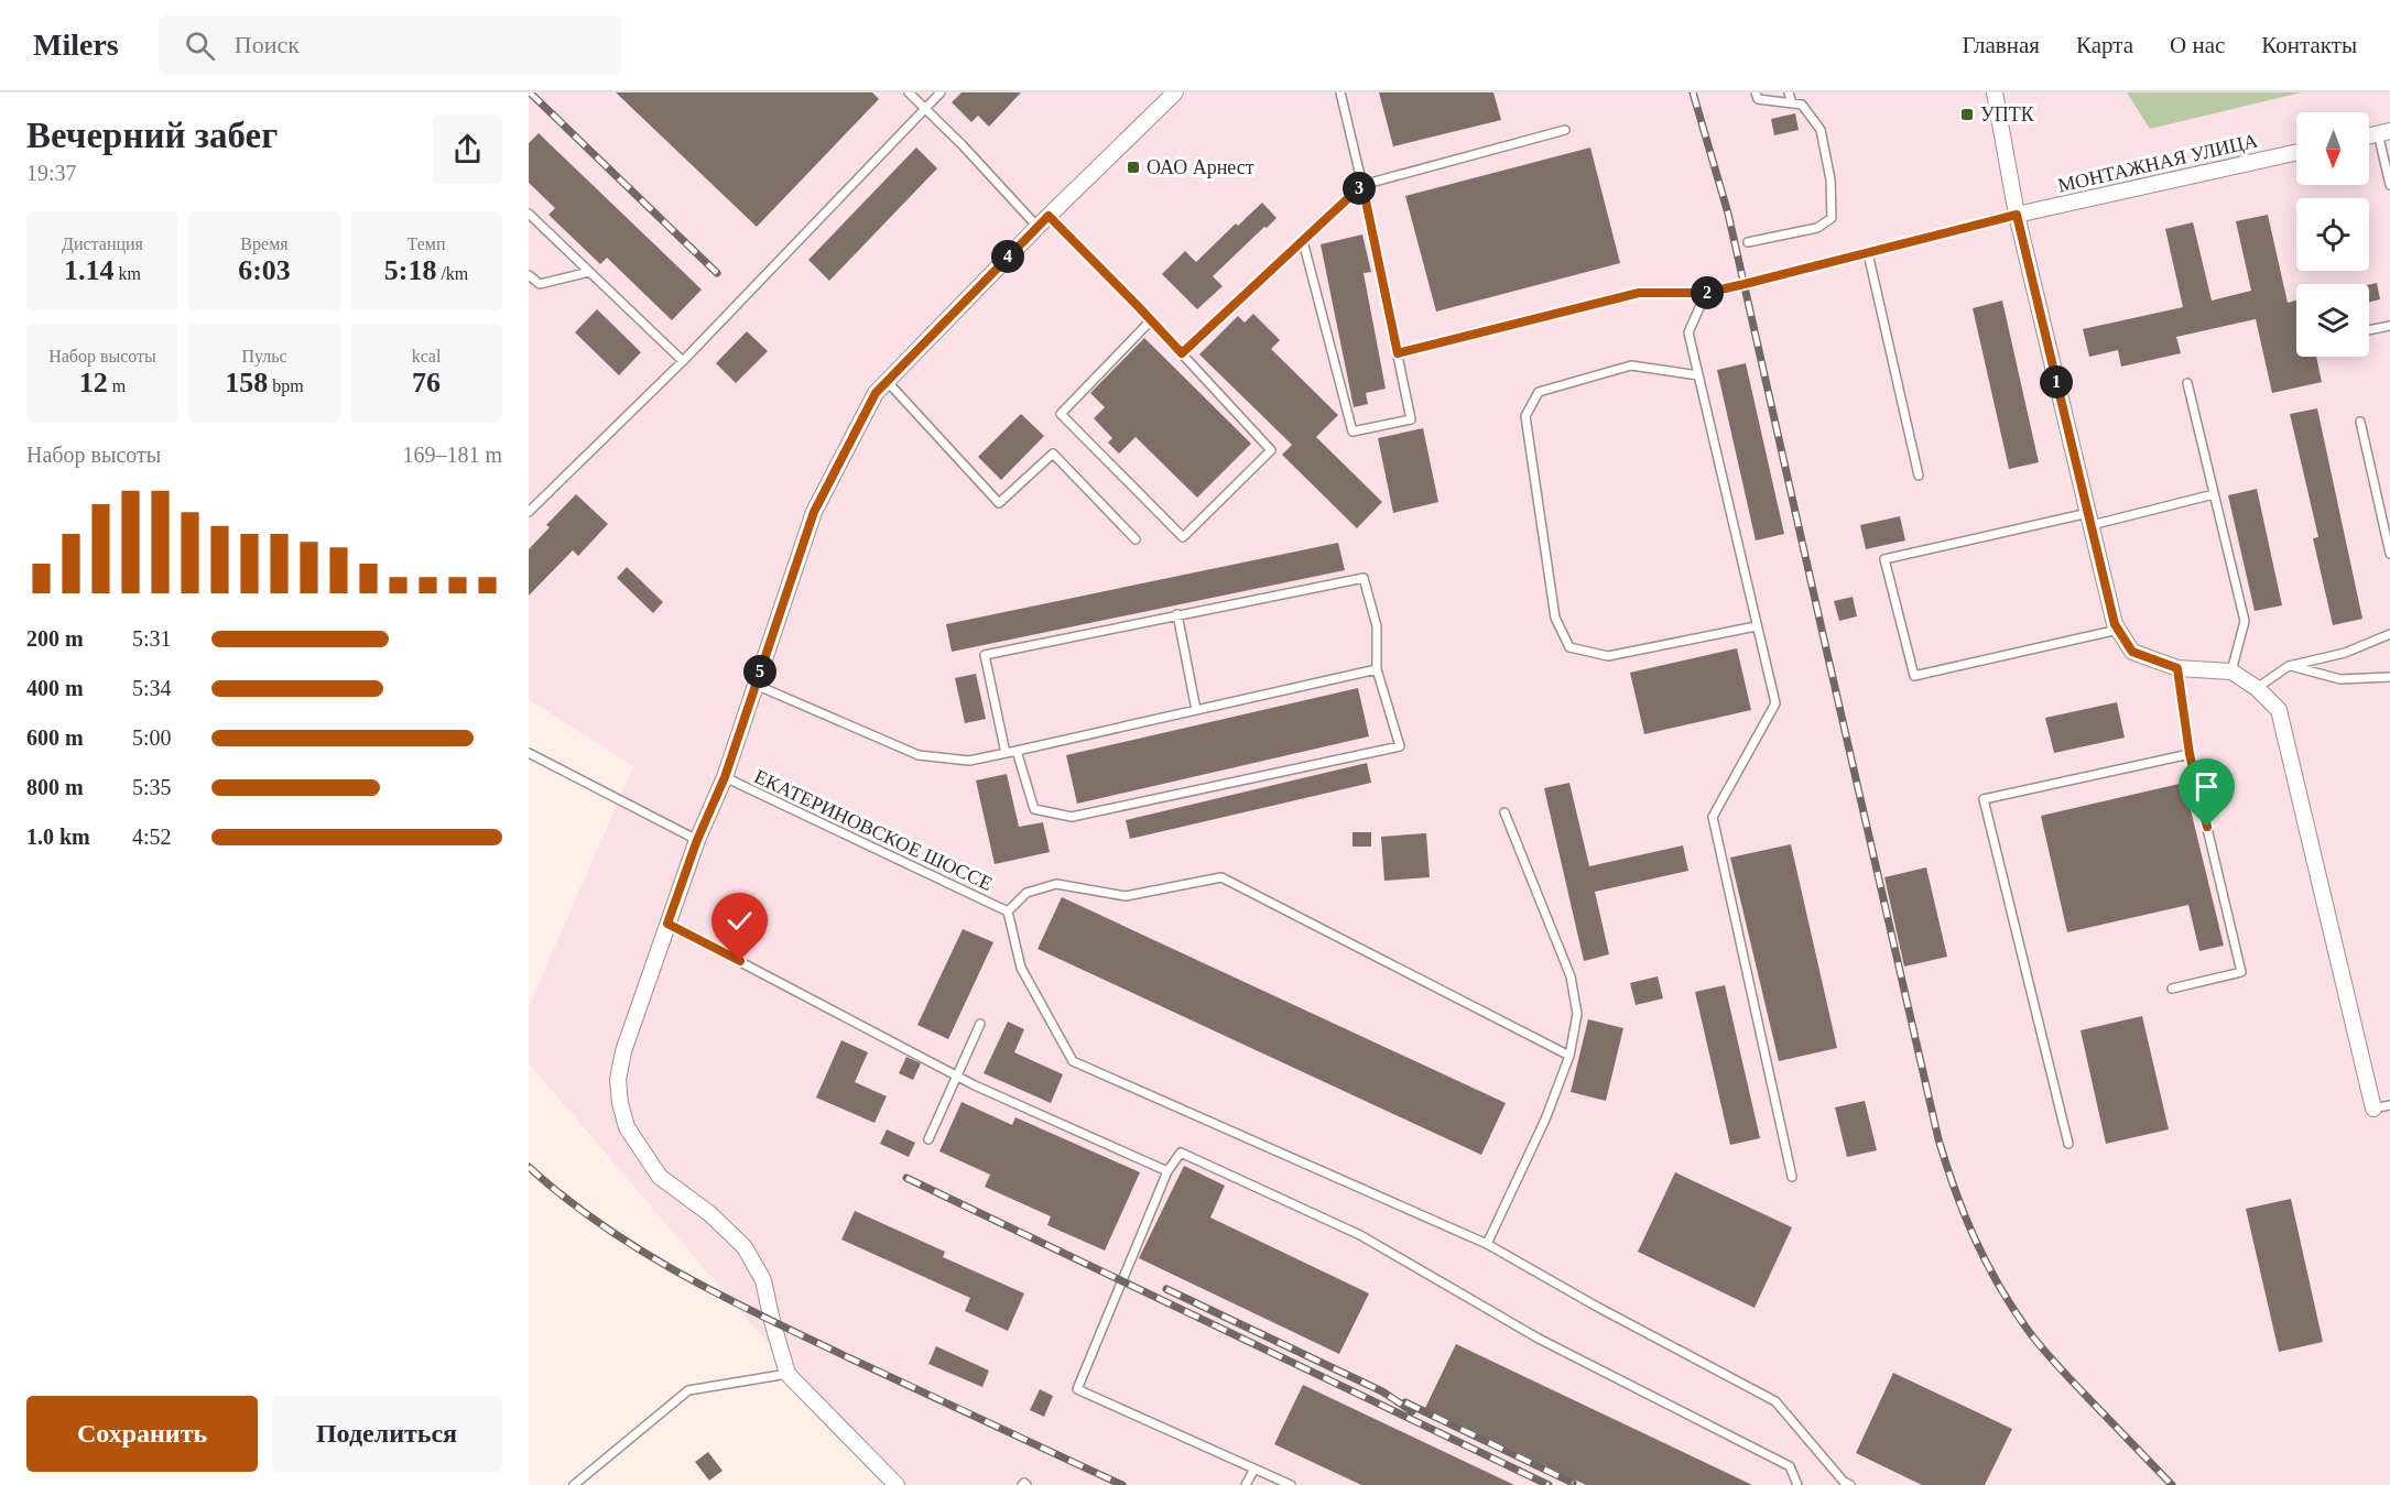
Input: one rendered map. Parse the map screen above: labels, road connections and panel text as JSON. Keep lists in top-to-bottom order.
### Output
{
  "streets": {
    "street": ["МОНТАЖНАЯ УЛИЦА"],
    "lane": ["ЕКАТЕРИНОВСКОЕ ШОССЕ"]
  },
  "places": {
    "transit": ["УПТК", "ОАО Арнест"]
  },
  "north": "bottom",
  "page": {
    "header": "Milers",
    "search": "Поиск",
    "nav": [
      "Главная",
      "Карта",
      "О нас",
      "Контакты"
    ],
    "heading": ["Вечерний забег", "19:37"],
    "pins": [
      "3",
      "4",
      "2",
      "1",
      "5"
    ],
    "stats": [
      ["Дистанция", "1.14 km"],
      ["Время", "6:03"],
      ["Темп", "5:18 /km"],
      ["Набор высоты", "12 m"],
      ["Пульс", "158 bpm"],
      ["kcal", "76"]
    ],
    "chart": ["Набор высоты", "169–181 m"],
    "list": [
      {
        "name": "200 m",
        "note": "5:31"
      },
      {
        "name": "400 m",
        "note": "5:34"
      },
      {
        "name": "600 m",
        "note": "5:00"
      },
      {
        "name": "800 m",
        "note": "5:35"
      },
      {
        "name": "1.0 km",
        "note": "4:52"
      }
    ],
    "buttons": ["Сохранить", "Поделиться"]
  }
}
